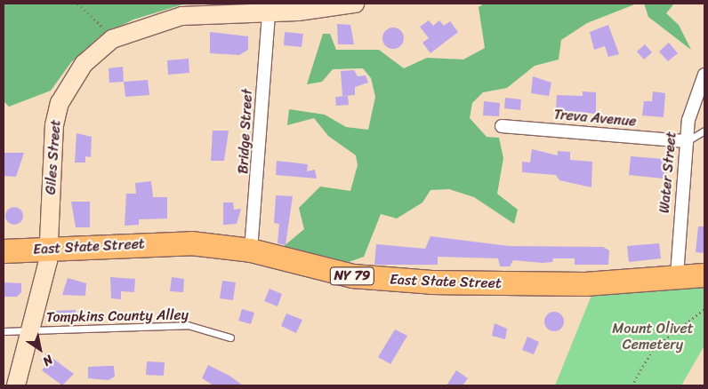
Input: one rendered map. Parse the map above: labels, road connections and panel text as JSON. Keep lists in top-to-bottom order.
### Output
{
  "streets": {
    "highway": ["East State Street", "NY 79"],
    "street": [
      "Treva Avenue",
      "Bridge Street",
      "Giles Street",
      "Water Street"
    ],
    "lane": ["Tompkins County Alley"]
  },
  "crossings": [
    ["Treva Avenue", "Water Street"],
    ["Bridge Street", "Giles Street"],
    ["Bridge Street", "East State Street"],
    ["Giles Street", "East State Street"],
    ["Giles Street", "Tompkins County Alley"],
    ["Water Street", "East State Street"]
  ],
  "parks": ["Mount Olivet Cemetery"],
  "north": "bottom right"
}
